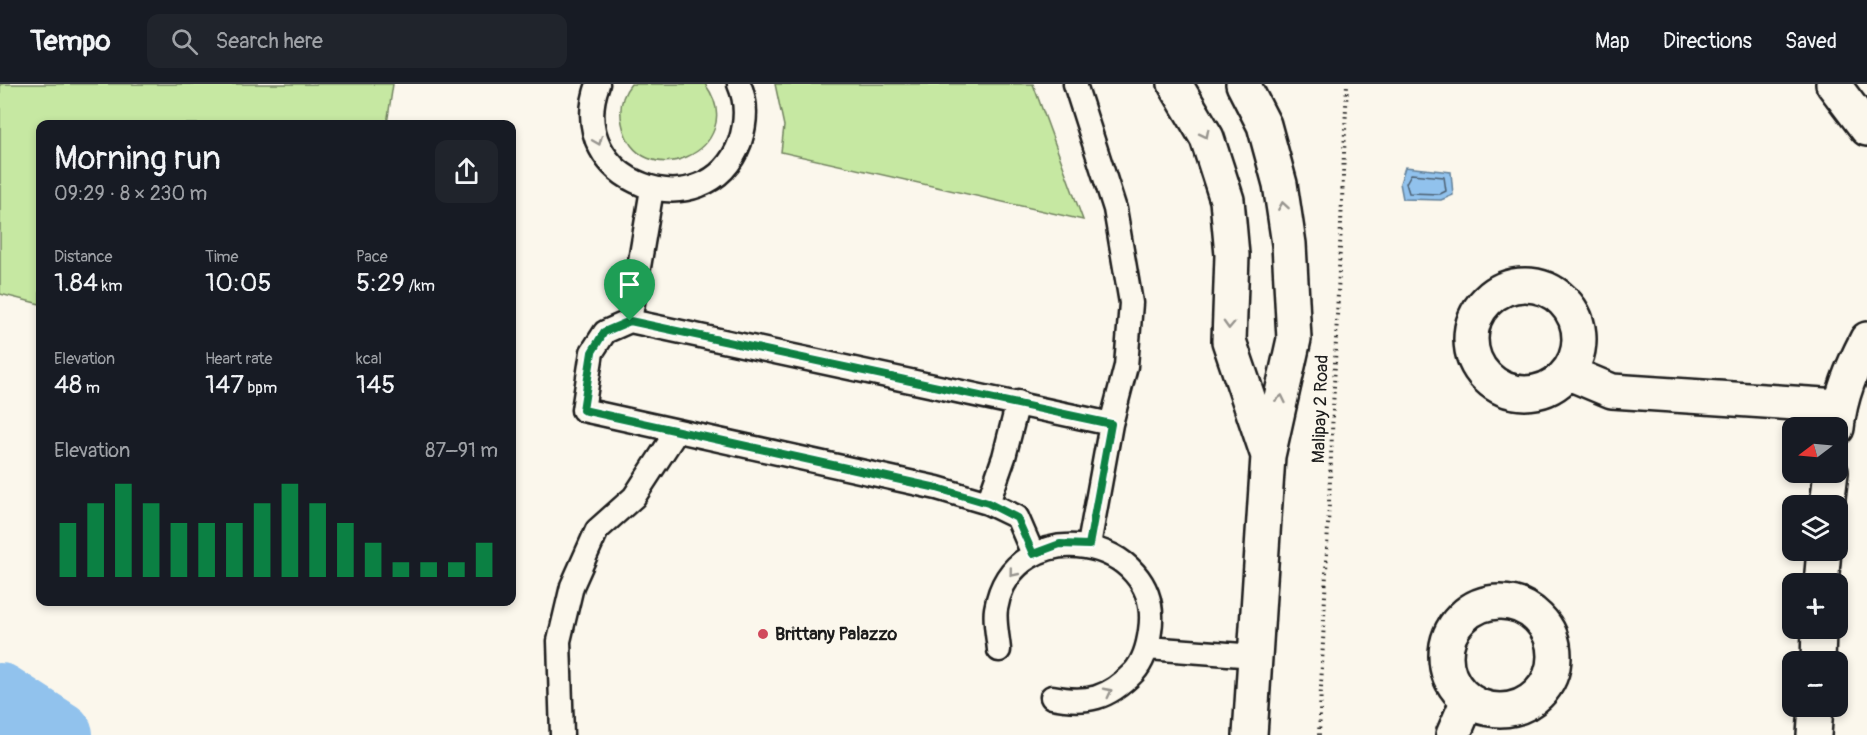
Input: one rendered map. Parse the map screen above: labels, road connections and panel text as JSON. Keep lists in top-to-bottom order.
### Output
{
  "streets": {
    "path": ["Malipay 2 Road"]
  },
  "places": ["Brittany Palazzo"],
  "north": "left",
  "page": {
    "header": "Tempo",
    "search": "Search here",
    "nav": ["Map", "Directions", "Saved"],
    "heading": ["Morning run", "09:29 · 8 × 230 m"],
    "stats": [
      ["Distance", "1.84 km"],
      ["Time", "10:05"],
      ["Pace", "5:29 /km"],
      ["Elevation", "48 m"],
      ["Heart rate", "147 bpm"],
      ["kcal", "145"]
    ],
    "map_buttons": ["+", "−"],
    "chart": ["Elevation", "87–91 m"]
  }
}
